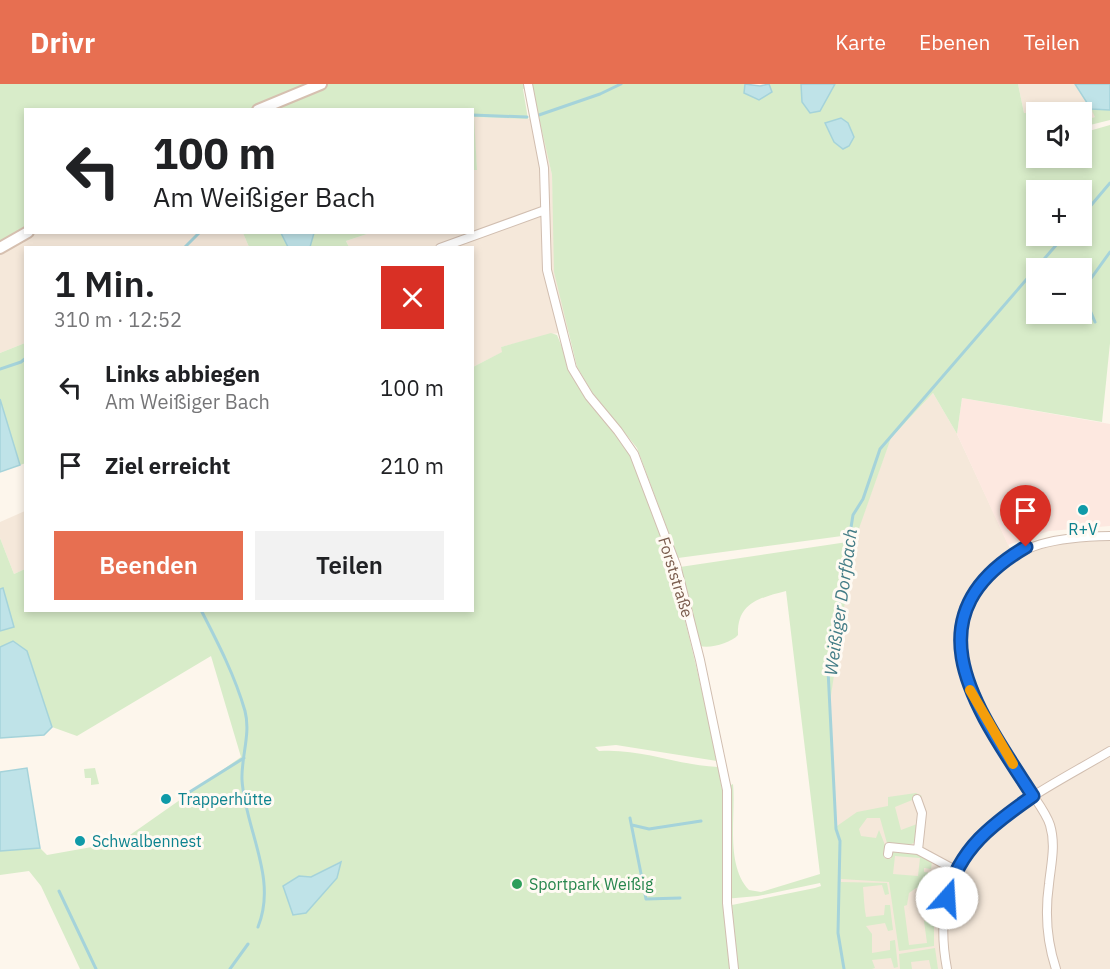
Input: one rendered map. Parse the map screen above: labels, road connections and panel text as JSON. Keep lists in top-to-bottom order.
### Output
{
  "streets": {
    "street": ["Forststraße"]
  },
  "water": ["Weißiger Dorfbach"],
  "places": [
    "R+V",
    "Trapperhütte",
    "Schwalbennest",
    "Sportpark Weißig"
  ],
  "page": {
    "header": "Drivr",
    "nav": ["Karte", "Ebenen", "Teilen"],
    "map_buttons": ["+", "−"],
    "turn": ["100 m", "Am Weißiger Bach"],
    "heading": ["1 Min.", "310 m · 12:52"],
    "list": [
      {
        "name": "Links abbiegen",
        "note": "Am Weißiger Bach",
        "value": "100 m"
      },
      {
        "name": "Ziel erreicht",
        "value": "210 m"
      }
    ],
    "buttons": ["Beenden", "Teilen"]
  }
}
